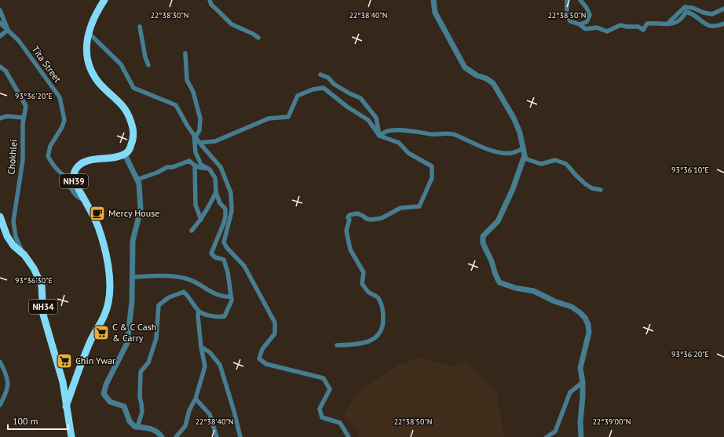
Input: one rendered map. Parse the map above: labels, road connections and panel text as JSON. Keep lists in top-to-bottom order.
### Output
{
  "streets": {
    "highway": ["NH39", "NH34"],
    "street": ["Tita Street", "Chokhlei"]
  },
  "crossings": [
    ["Tita Street", "NH39"],
    ["Chokhlei", "NH34"],
    ["NH39", "NH34"]
  ],
  "places": {
    "cafe": ["Mercy House"],
    "supermarket": ["C & C Cash & Carry", "Chin Ywar"]
  },
  "scale_bar": "100 m",
  "coordinates": [
    "22°38'30\"N",
    "22°38'40\"N",
    "22°38'50\"N",
    "93°36'20\"E",
    "93°36'10\"E",
    "93°36'30\"E",
    "22°39'00\"N"
  ]
}
